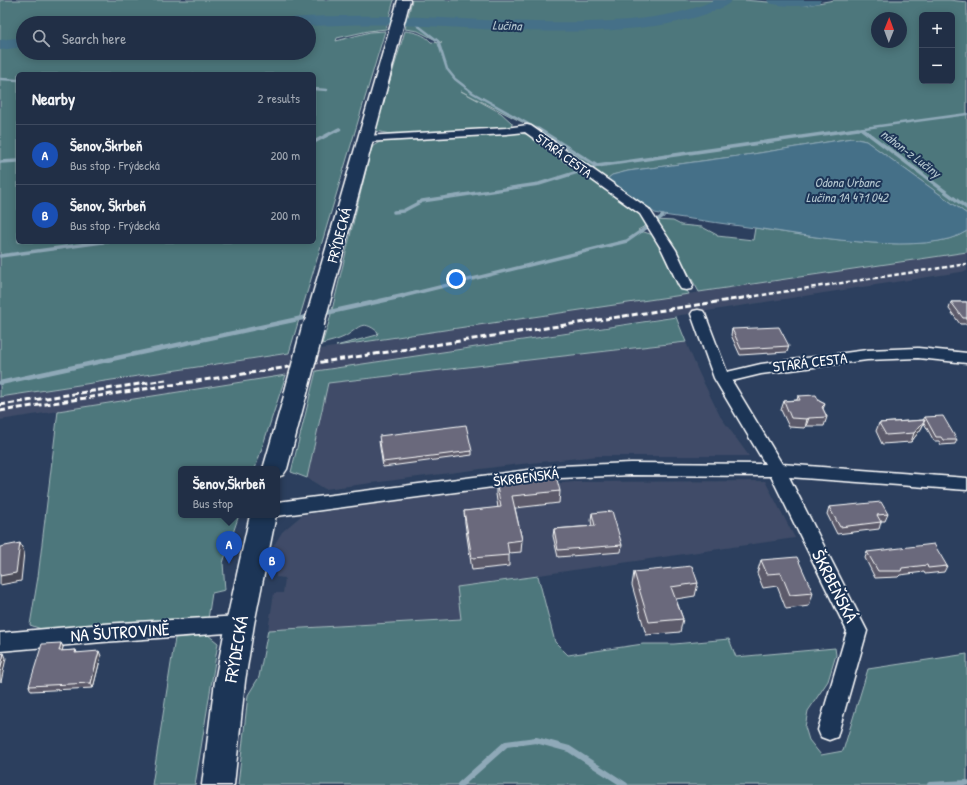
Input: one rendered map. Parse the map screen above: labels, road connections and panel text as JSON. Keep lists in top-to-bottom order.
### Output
{
  "streets": {
    "main road": ["FRÝDECKÁ"],
    "street": ["STARÁ CESTA", "ŠKRBEŇSKÁ", "NA ŠUTROVINĚ"]
  },
  "crossings": [
    ["STARÁ CESTA", "FRÝDECKÁ"],
    ["STARÁ CESTA", "ŠKRBEŇSKÁ"],
    ["FRÝDECKÁ", "NA ŠUTROVINĚ"]
  ],
  "water": ["Lučina", "náhon-z Lučiny", "Odona Urbanc Lučina 1A 471 042"],
  "north": "top",
  "page": {
    "map_buttons": ["+", "−"],
    "search": "Search here",
    "heading": ["Nearby", "2 results"],
    "list": [
      {
        "mark": "A",
        "name": "Šenov,Škrbeň",
        "note": "Bus stop · Frýdecká",
        "value": "200 m"
      },
      {
        "mark": "B",
        "name": "Šenov, Škrbeň",
        "note": "Bus stop · Frýdecká",
        "value": "200 m"
      }
    ],
    "popup": ["Šenov,Škrbeň", "Bus stop"],
    "pins": ["A", "B"]
  }
}
